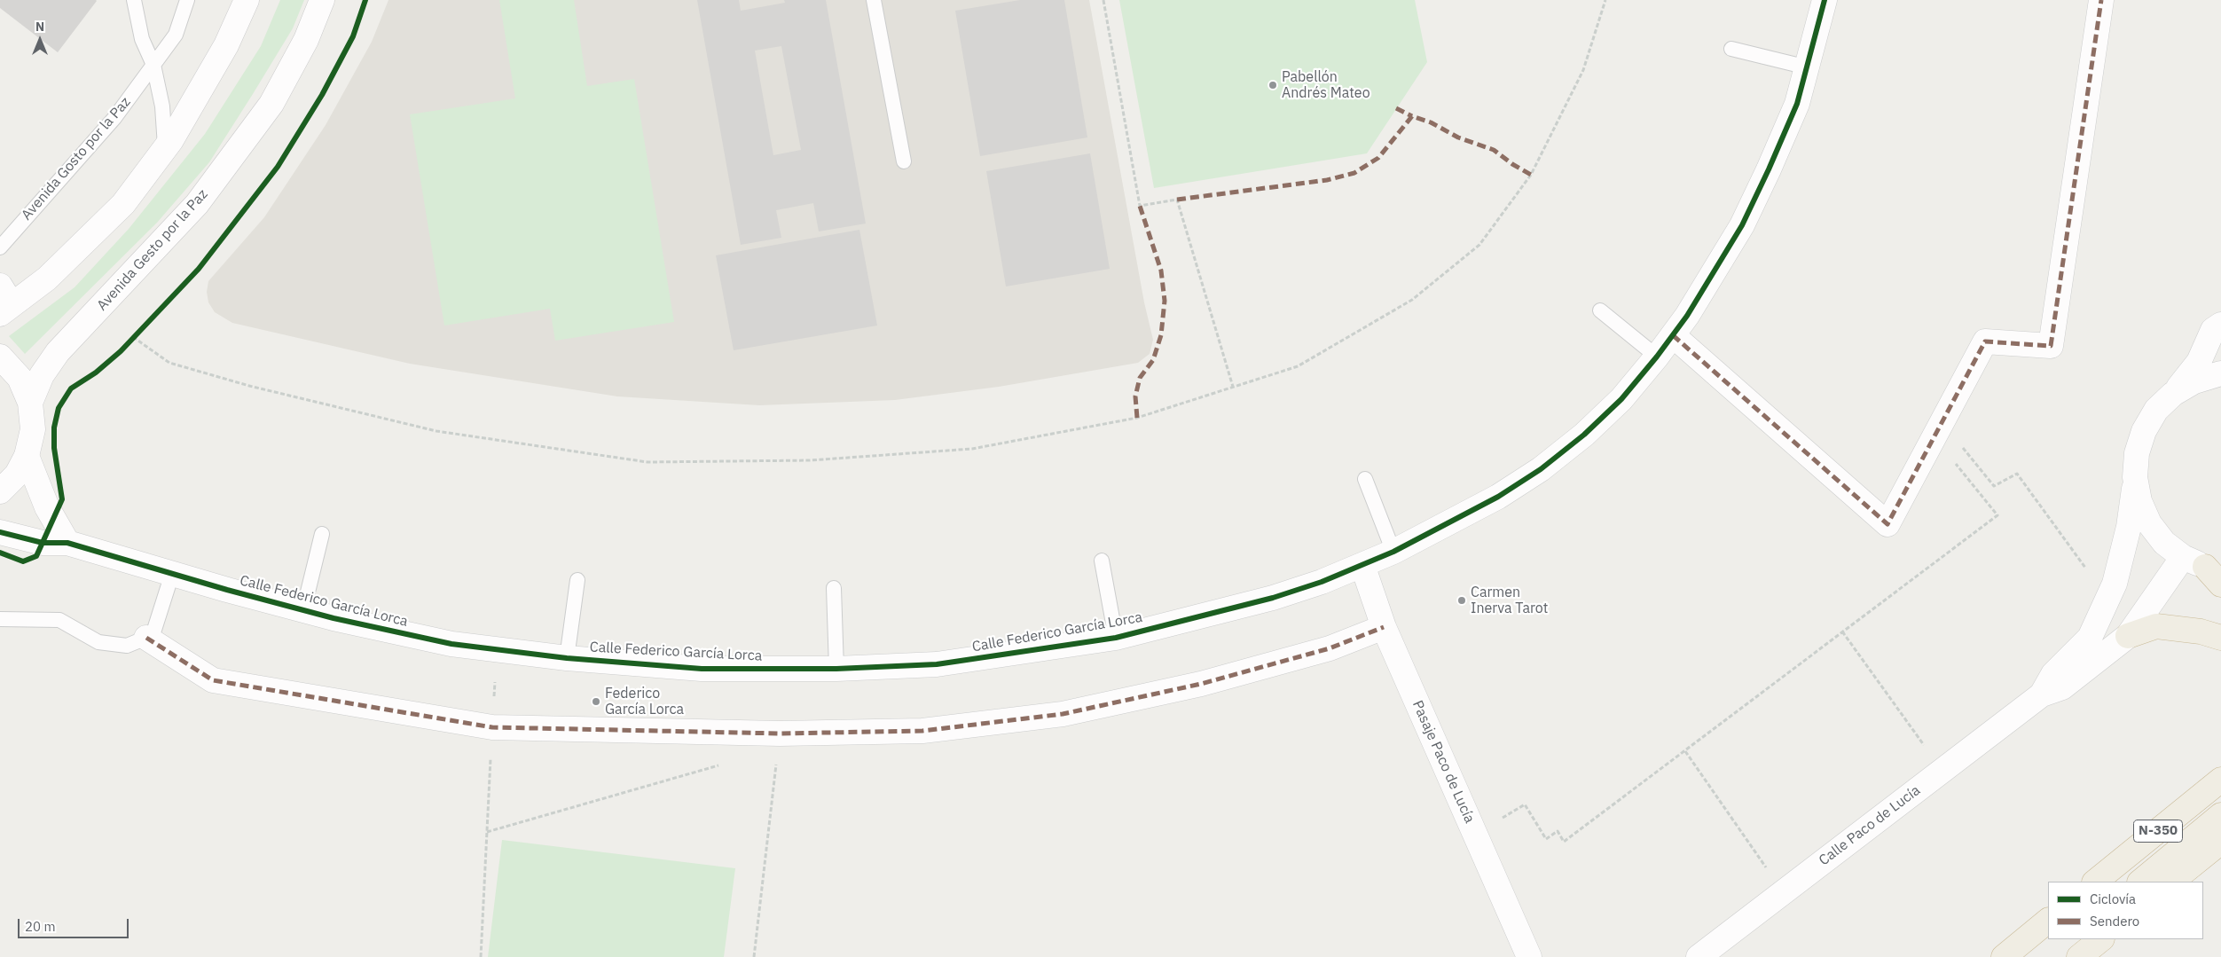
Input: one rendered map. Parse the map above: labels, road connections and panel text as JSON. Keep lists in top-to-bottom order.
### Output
{
  "streets": {
    "highway": ["N-350"],
    "street": [
      "Avenida Gesto por la Paz",
      "Calle Federico García Lorca",
      "Pasaje Paco de Lucía",
      "Calle Paco de Lucía"
    ],
    "lane": ["Avenida Gosto por la Paz"]
  },
  "crossings": [
    ["Calle Federico García Lorca", "Pasaje Paco de Lucía"]
  ],
  "places": ["Pabellón Andrés Mateo", "Carmen Inerva Tarot", "Federico García Lorca"],
  "legend": ["Ciclovía", "Sendero"],
  "scale_bar": "20 m",
  "north": "top"
}
